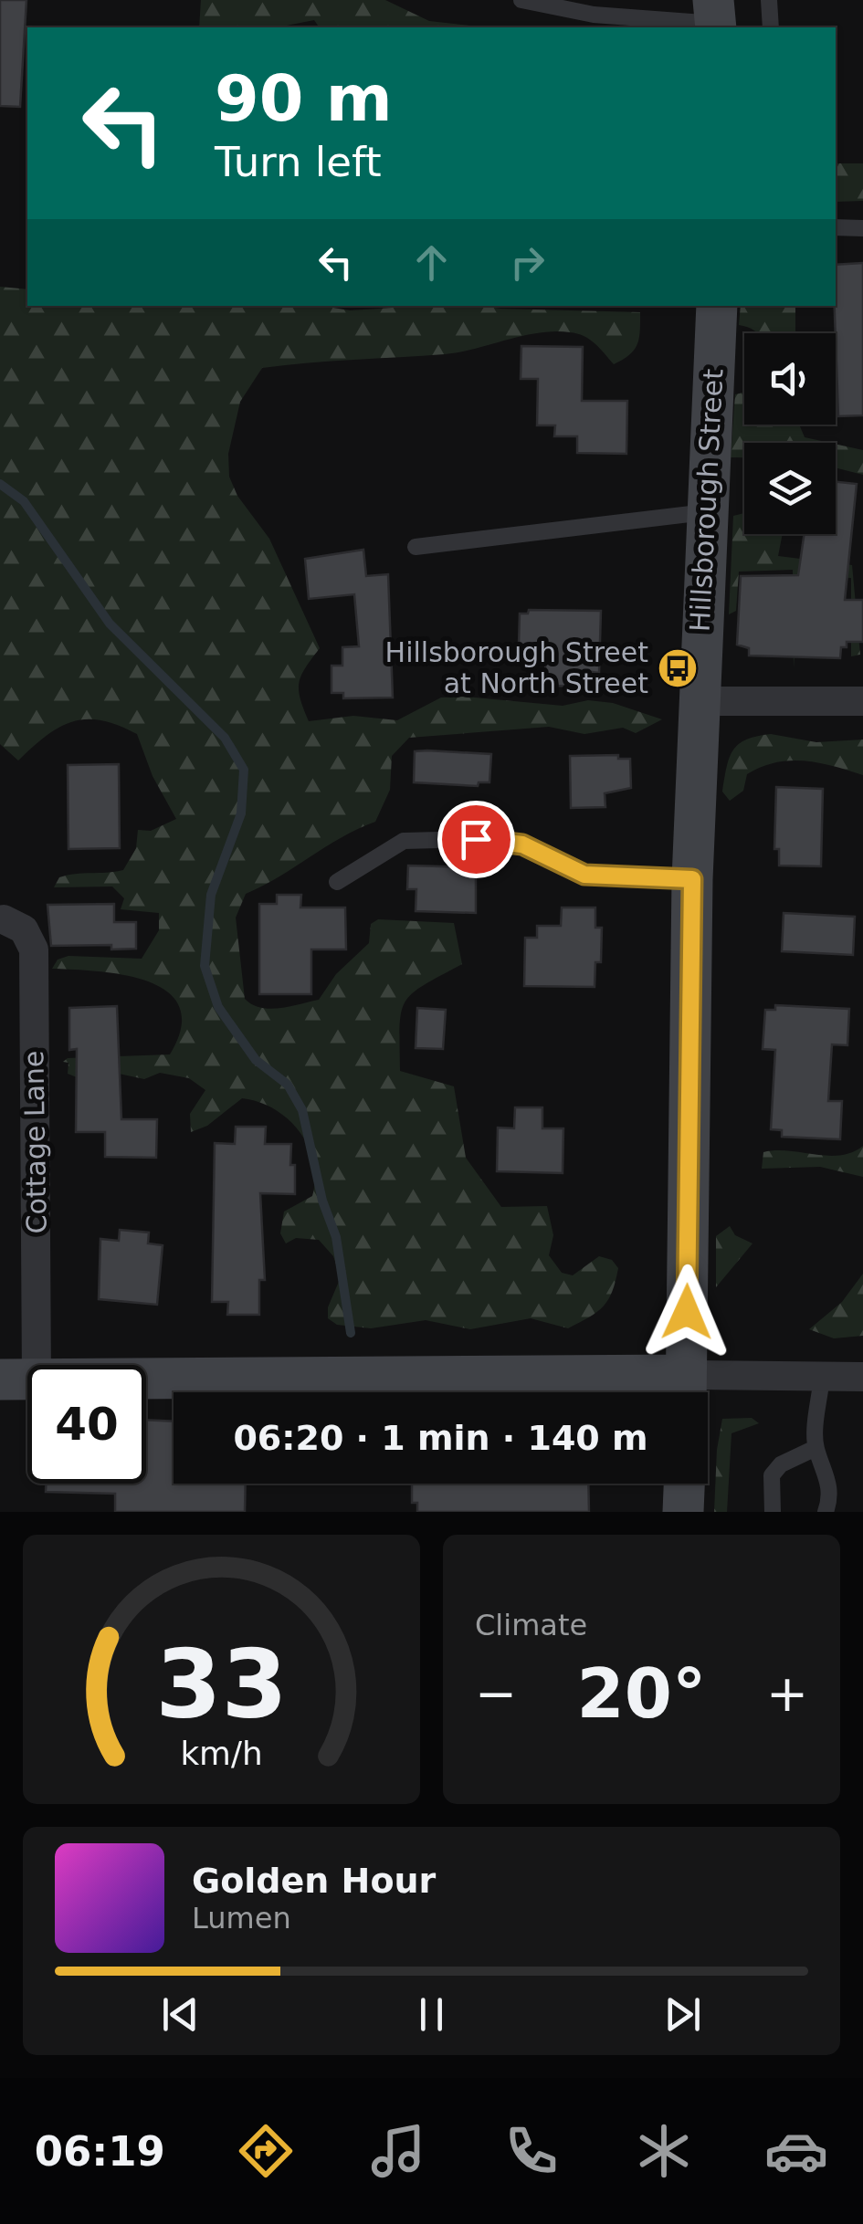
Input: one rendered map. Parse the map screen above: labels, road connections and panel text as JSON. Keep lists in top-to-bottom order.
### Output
{
  "streets": {
    "street": ["Hillsborough Street", "Cottage Lane"]
  },
  "places": {
    "bus stop": ["Hillsborough Street at North Street"]
  },
  "page": {
    "turn": ["90 m", "Turn left"],
    "limit": "40",
    "trip": "06:20 · 1 min · 140 m",
    "tile": "Climate",
    "heat": ["−", "20°", "+"],
    "song": ["Golden Hour", "Lumen"],
    "tabs": "06:19",
    "gauge": ["33", "km/h"]
  }
}
